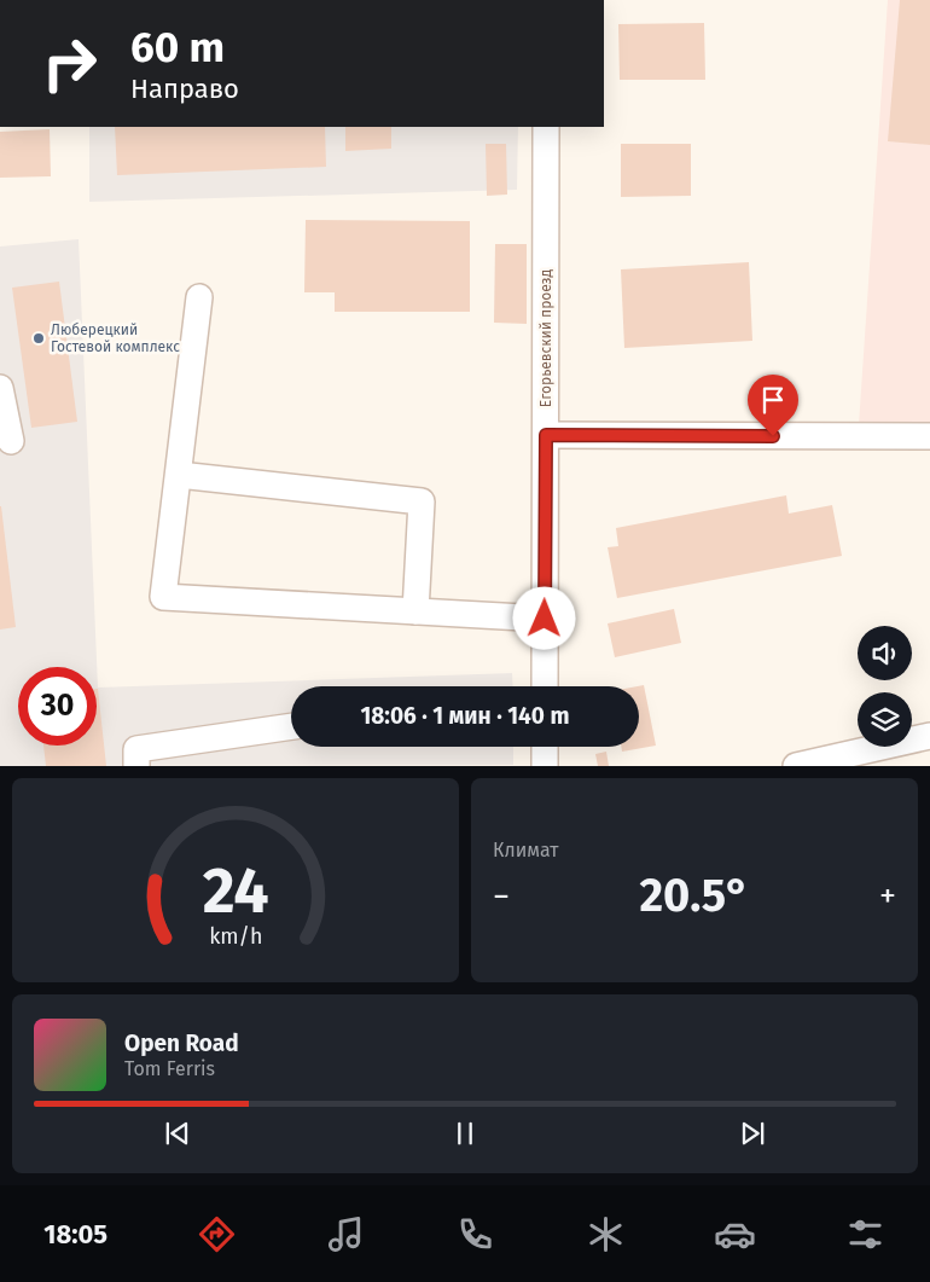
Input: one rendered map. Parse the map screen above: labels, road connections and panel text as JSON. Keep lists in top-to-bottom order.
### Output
{
  "streets": {
    "street": ["Егорьевский проезд"]
  },
  "places": ["Люберецкий Гостевой комплекс"],
  "page": {
    "turn": ["60 m", "Направо"],
    "limit": "30",
    "trip": "18:06 · 1 мин · 140 m",
    "tile": "Климат",
    "heat": ["−", "20.5°", "+"],
    "song": ["Open Road", "Tom Ferris"],
    "tabs": "18:05",
    "gauge": ["24", "km/h"]
  }
}
